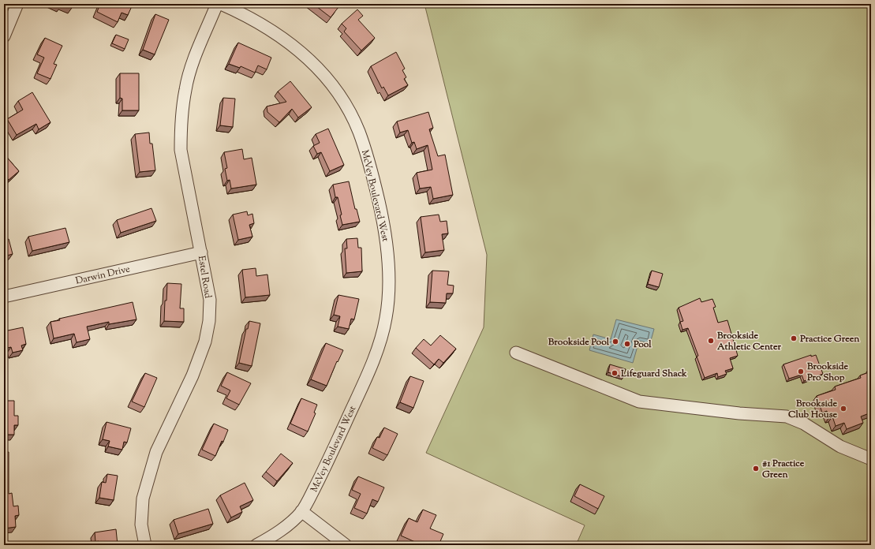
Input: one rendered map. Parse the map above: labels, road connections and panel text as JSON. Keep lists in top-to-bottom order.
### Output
{
  "streets": {
    "street": ["McVey Boulevard West", "Darwin Drive", "Estel Road"]
  },
  "crossings": [
    ["Darwin Drive", "Estel Road"]
  ],
  "places": [
    "Practice Green",
    "Brookside Athletic Center",
    "Brookside Pool",
    "Pool",
    "Brookside Pro Shop",
    "Lifeguard Shack",
    "Brookside Club House",
    "#1 Practice Green"
  ]
}
